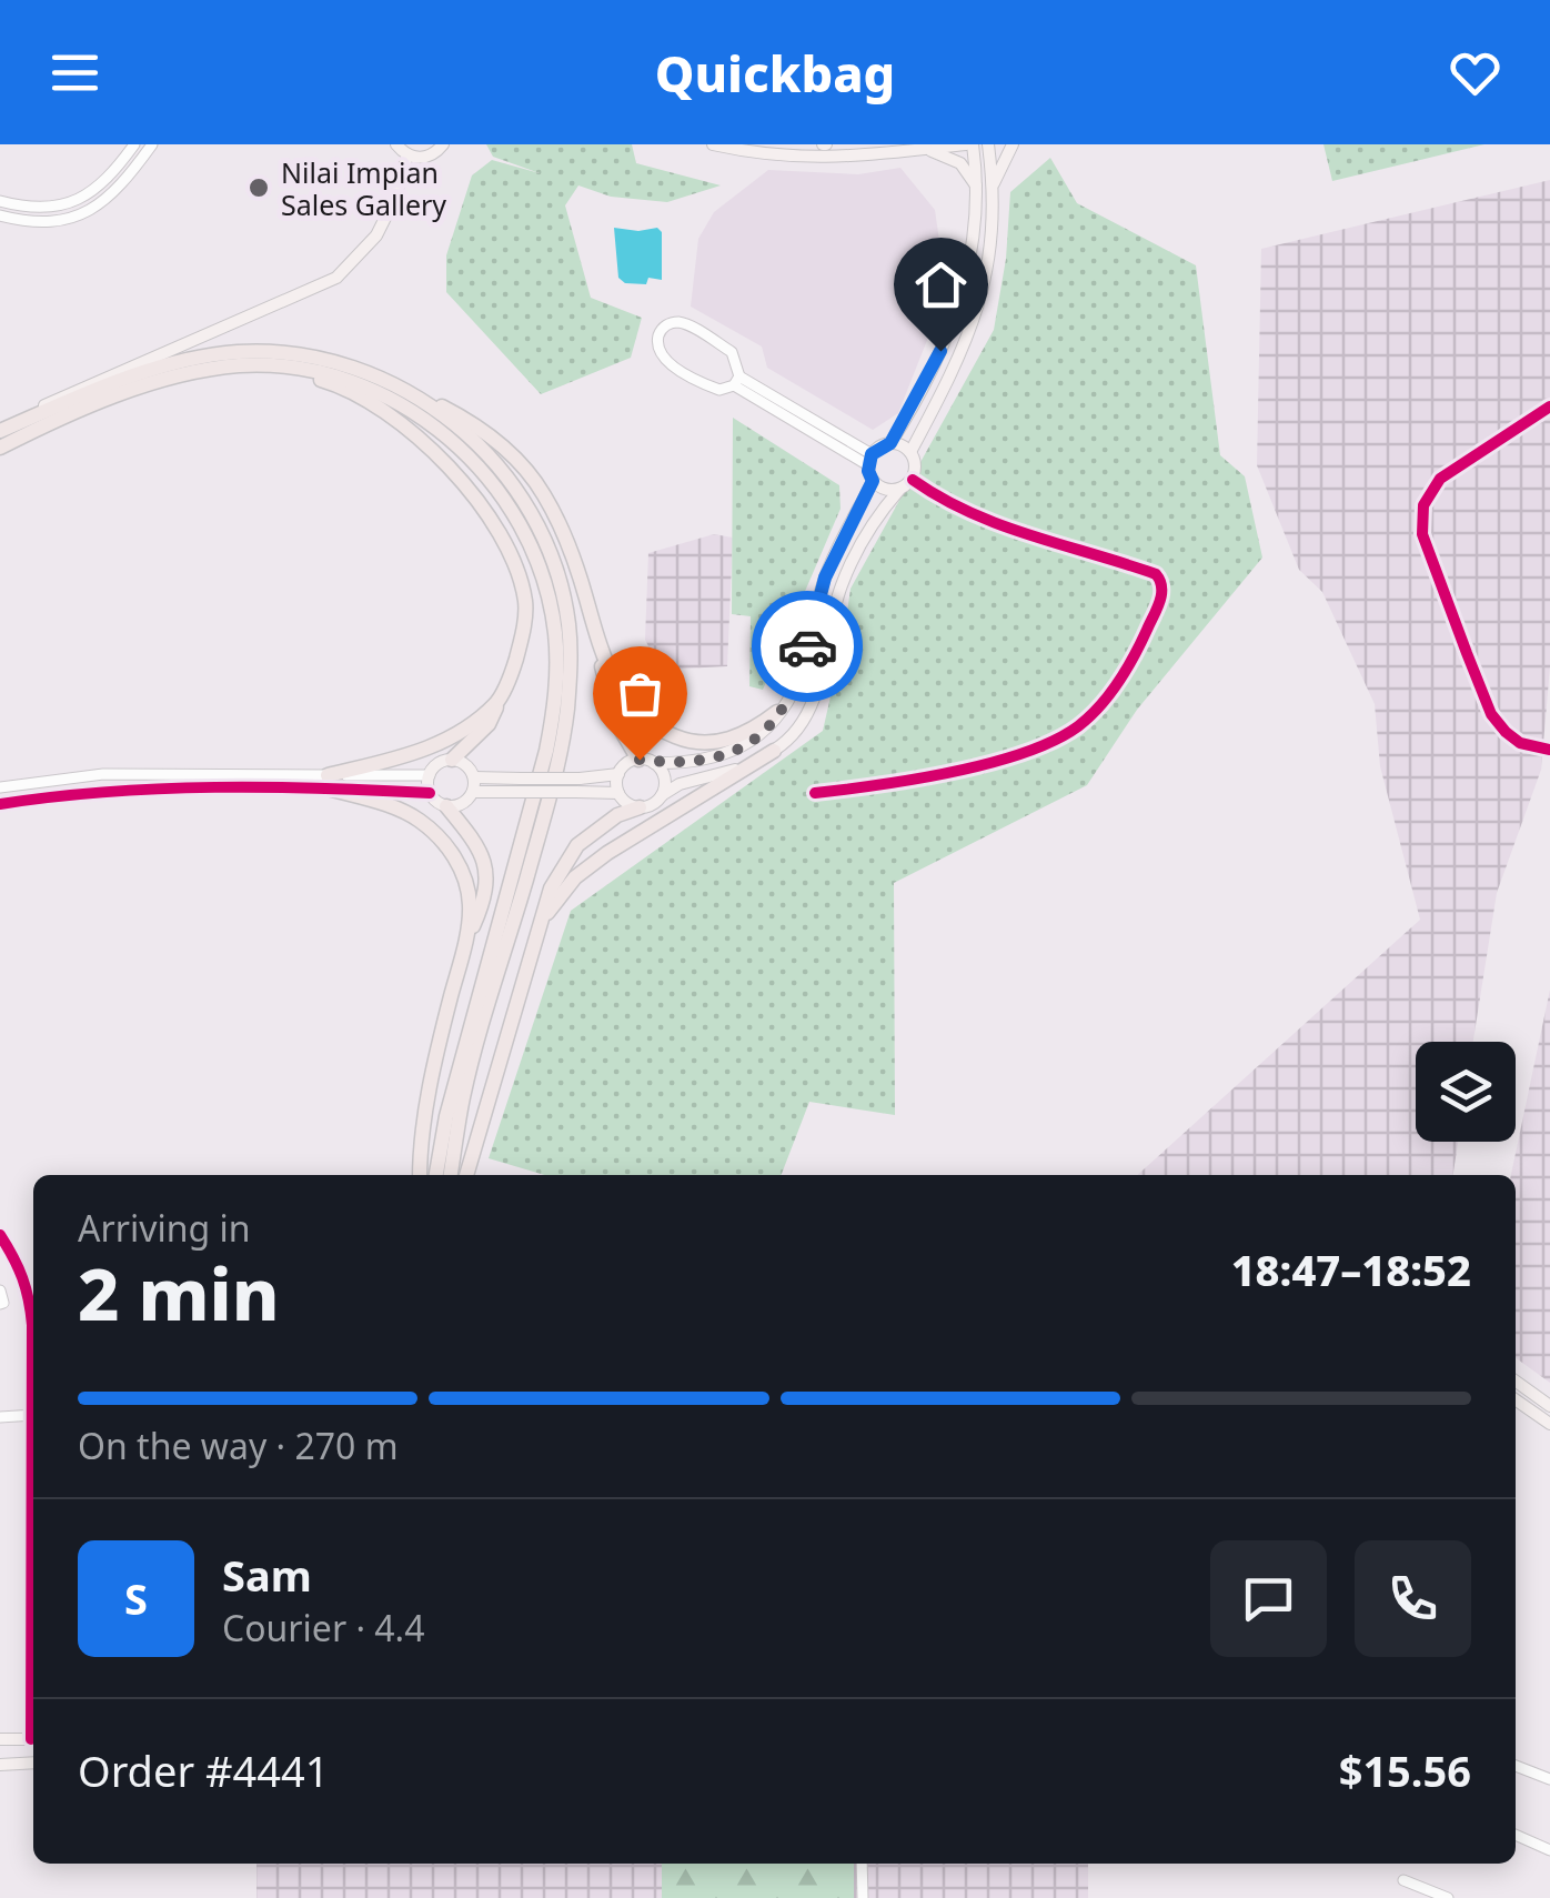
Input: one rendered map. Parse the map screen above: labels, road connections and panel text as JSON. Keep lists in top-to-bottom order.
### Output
{
  "places": ["Nilai Impian Sales Gallery"],
  "page": {
    "header": "Quickbag",
    "heading": ["2 min", "Arriving in", "18:47–18:52"],
    "panel": [
      "Sam",
      "Courier · 4.4",
      "Order #4441",
      "$15.56"
    ],
    "bar": "On the way · 270 m",
    "round": "S"
  }
}
